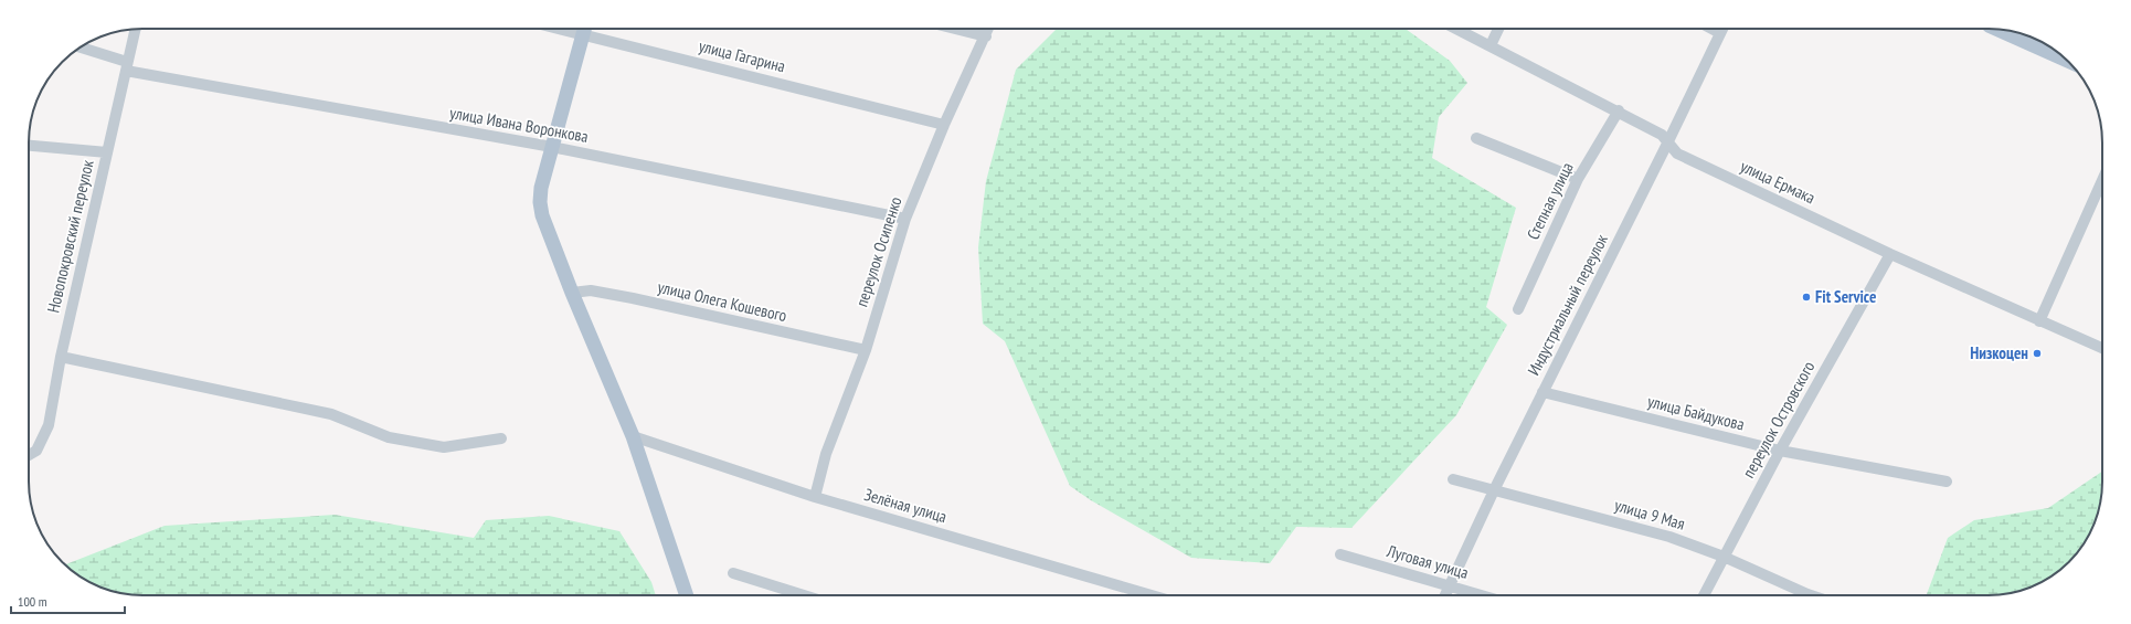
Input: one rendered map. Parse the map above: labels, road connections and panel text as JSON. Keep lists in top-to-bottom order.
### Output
{
  "streets": {
    "street": [
      "улица Гагарина",
      "улица Ивана Воронкова",
      "улица Ермака",
      "Степная улица",
      "Новопокровский переулок",
      "переулок Осипенко",
      "улица Олега Кошевого",
      "Индустриальный переулок",
      "улица Байдукова",
      "переулок Островского",
      "Зелёная улица",
      "улица 9 Мая",
      "Луговая улица"
    ]
  },
  "crossings": [
    ["улица Гагарина", "переулок Осипенко"],
    ["улица Ивана Воронкова", "Новопокровский переулок"],
    ["улица Ивана Воронкова", "переулок Осипенко"],
    ["улица Ермака", "Степная улица"],
    ["улица Ермака", "Индустриальный переулок"],
    ["улица Ермака", "переулок Островского"],
    ["переулок Осипенко", "улица Олега Кошевого"],
    ["переулок Осипенко", "Зелёная улица"],
    ["Индустриальный переулок", "улица Байдукова"],
    ["Индустриальный переулок", "улица 9 Мая"],
    ["Индустриальный переулок", "Луговая улица"],
    ["улица Байдукова", "переулок Островского"],
    ["переулок Островского", "улица 9 Мая"]
  ],
  "places": ["Fit Service", "Низкоцен"],
  "scale_bar": "100 m"
}
